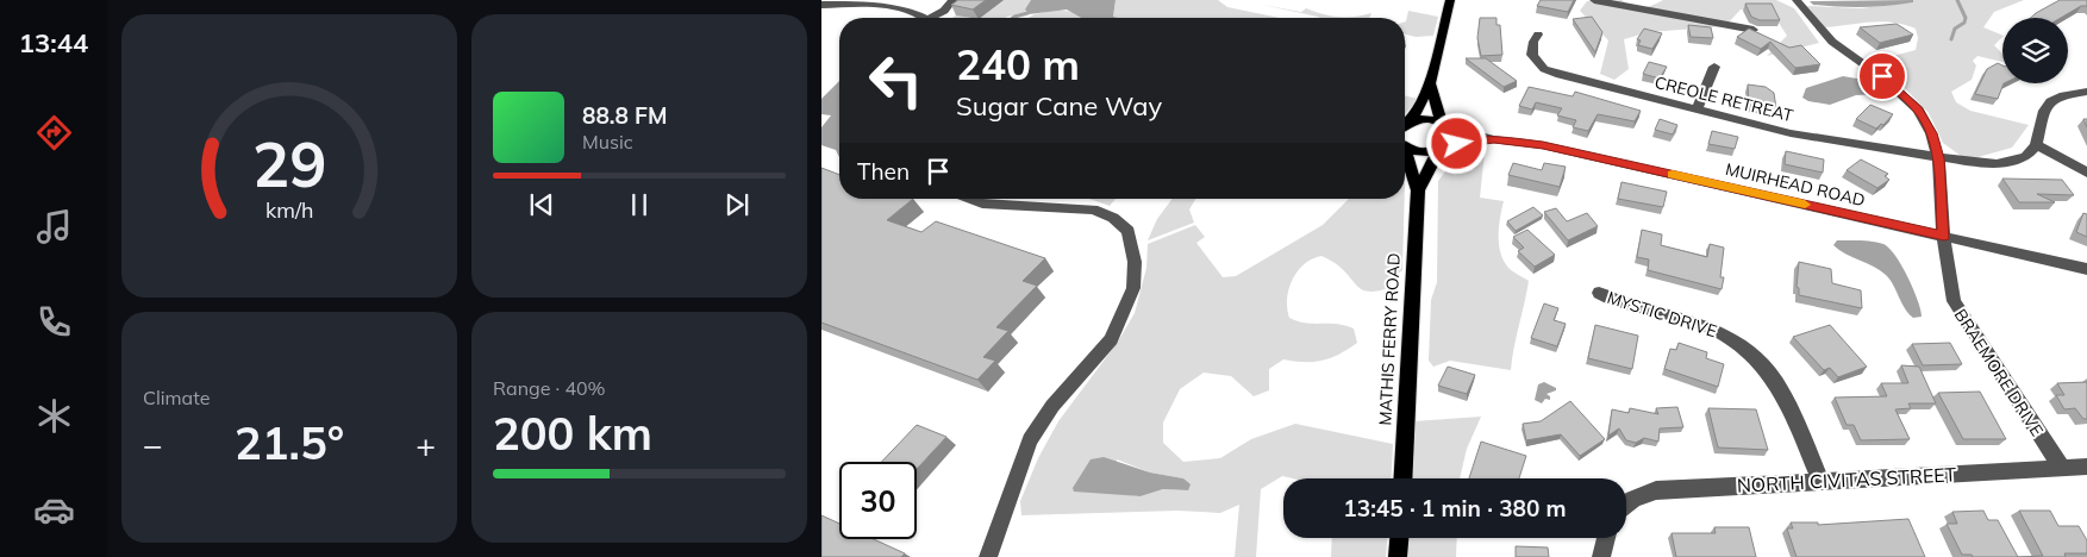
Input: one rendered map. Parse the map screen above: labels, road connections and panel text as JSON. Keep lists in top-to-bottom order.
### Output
{
  "streets": {
    "main road": ["MATHIS FERRY ROAD"],
    "street": [
      "CREOLE RETREAT",
      "MUIRHEAD ROAD",
      "MYSTIC DRIVE",
      "BRAEMORE DRIVE",
      "NORTH CIVITAS STREET"
    ]
  },
  "crossings": [
    ["CREOLE RETREAT", "BRAEMORE DRIVE"],
    ["MUIRHEAD ROAD", "MATHIS FERRY ROAD"],
    ["MUIRHEAD ROAD", "BRAEMORE DRIVE"],
    ["MYSTIC DRIVE", "NORTH CIVITAS STREET"],
    ["BRAEMORE DRIVE", "NORTH CIVITAS STREET"]
  ],
  "page": {
    "tabs": "13:44",
    "turn": ["240 m", "Sugar Cane Way"],
    "song": ["88.8 FM", "Music"],
    "then": "Then",
    "tile": [
      "Climate",
      ["Range · 40%", "200 km"]
    ],
    "heat": ["−", "21.5°", "+"],
    "limit": "30",
    "trip": "13:45 · 1 min · 380 m",
    "gauge": ["29", "km/h"]
  }
}
